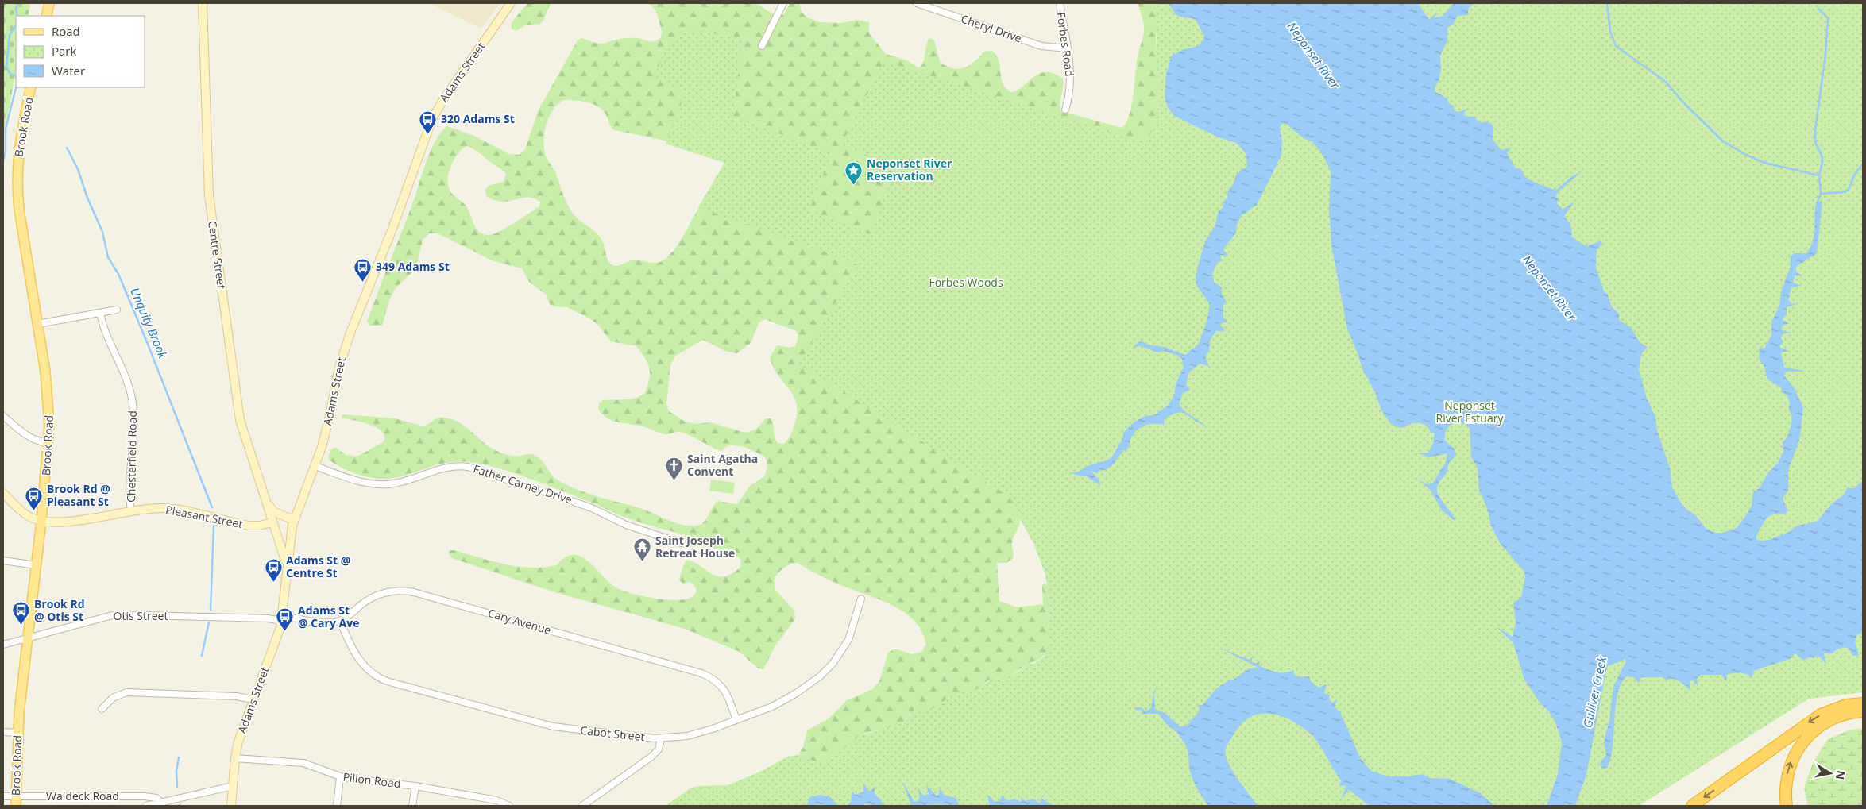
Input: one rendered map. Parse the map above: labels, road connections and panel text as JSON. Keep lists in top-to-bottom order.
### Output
{
  "streets": {
    "main road": ["Brook Road"],
    "street": [
      "Cheryl Drive",
      "Forbes Road",
      "Adams Street",
      "Centre Street",
      "Chesterfield Road",
      "Father Carney Drive",
      "Pleasant Street",
      "Otis Street",
      "Cary Avenue",
      "Cabot Street",
      "Pillon Road",
      "Waldeck Road"
    ]
  },
  "crossings": [
    ["Cheryl Drive", "Forbes Road"],
    ["Adams Street", "Centre Street"],
    ["Adams Street", "Father Carney Drive"],
    ["Adams Street", "Otis Street"],
    ["Adams Street", "Pillon Road"],
    ["Brook Road", "Pleasant Street"],
    ["Brook Road", "Otis Street"],
    ["Brook Road", "Waldeck Road"],
    ["Centre Street", "Pleasant Street"],
    ["Chesterfield Road", "Pleasant Street"],
    ["Cary Avenue", "Cabot Street"]
  ],
  "water": ["Neponset River", "Unquity Brook", "Gulliver Creek"],
  "parks": ["Forbes Woods", "Neponset River Estuary"],
  "places": {
    "bus stop": [
      "320 Adams St",
      "349 Adams St",
      "Brook Rd @ Pleasant St",
      "Adams St @ Centre St",
      "Brook Rd @ Otis St",
      "Adams St @ Cary Ave"
    ],
    "place": ["Neponset River Reservation"],
    "church": ["Saint Agatha Convent"],
    "temple": ["Saint Joseph Retreat House"]
  },
  "legend": ["Road", "Park", "Water"],
  "north": "right"
}
